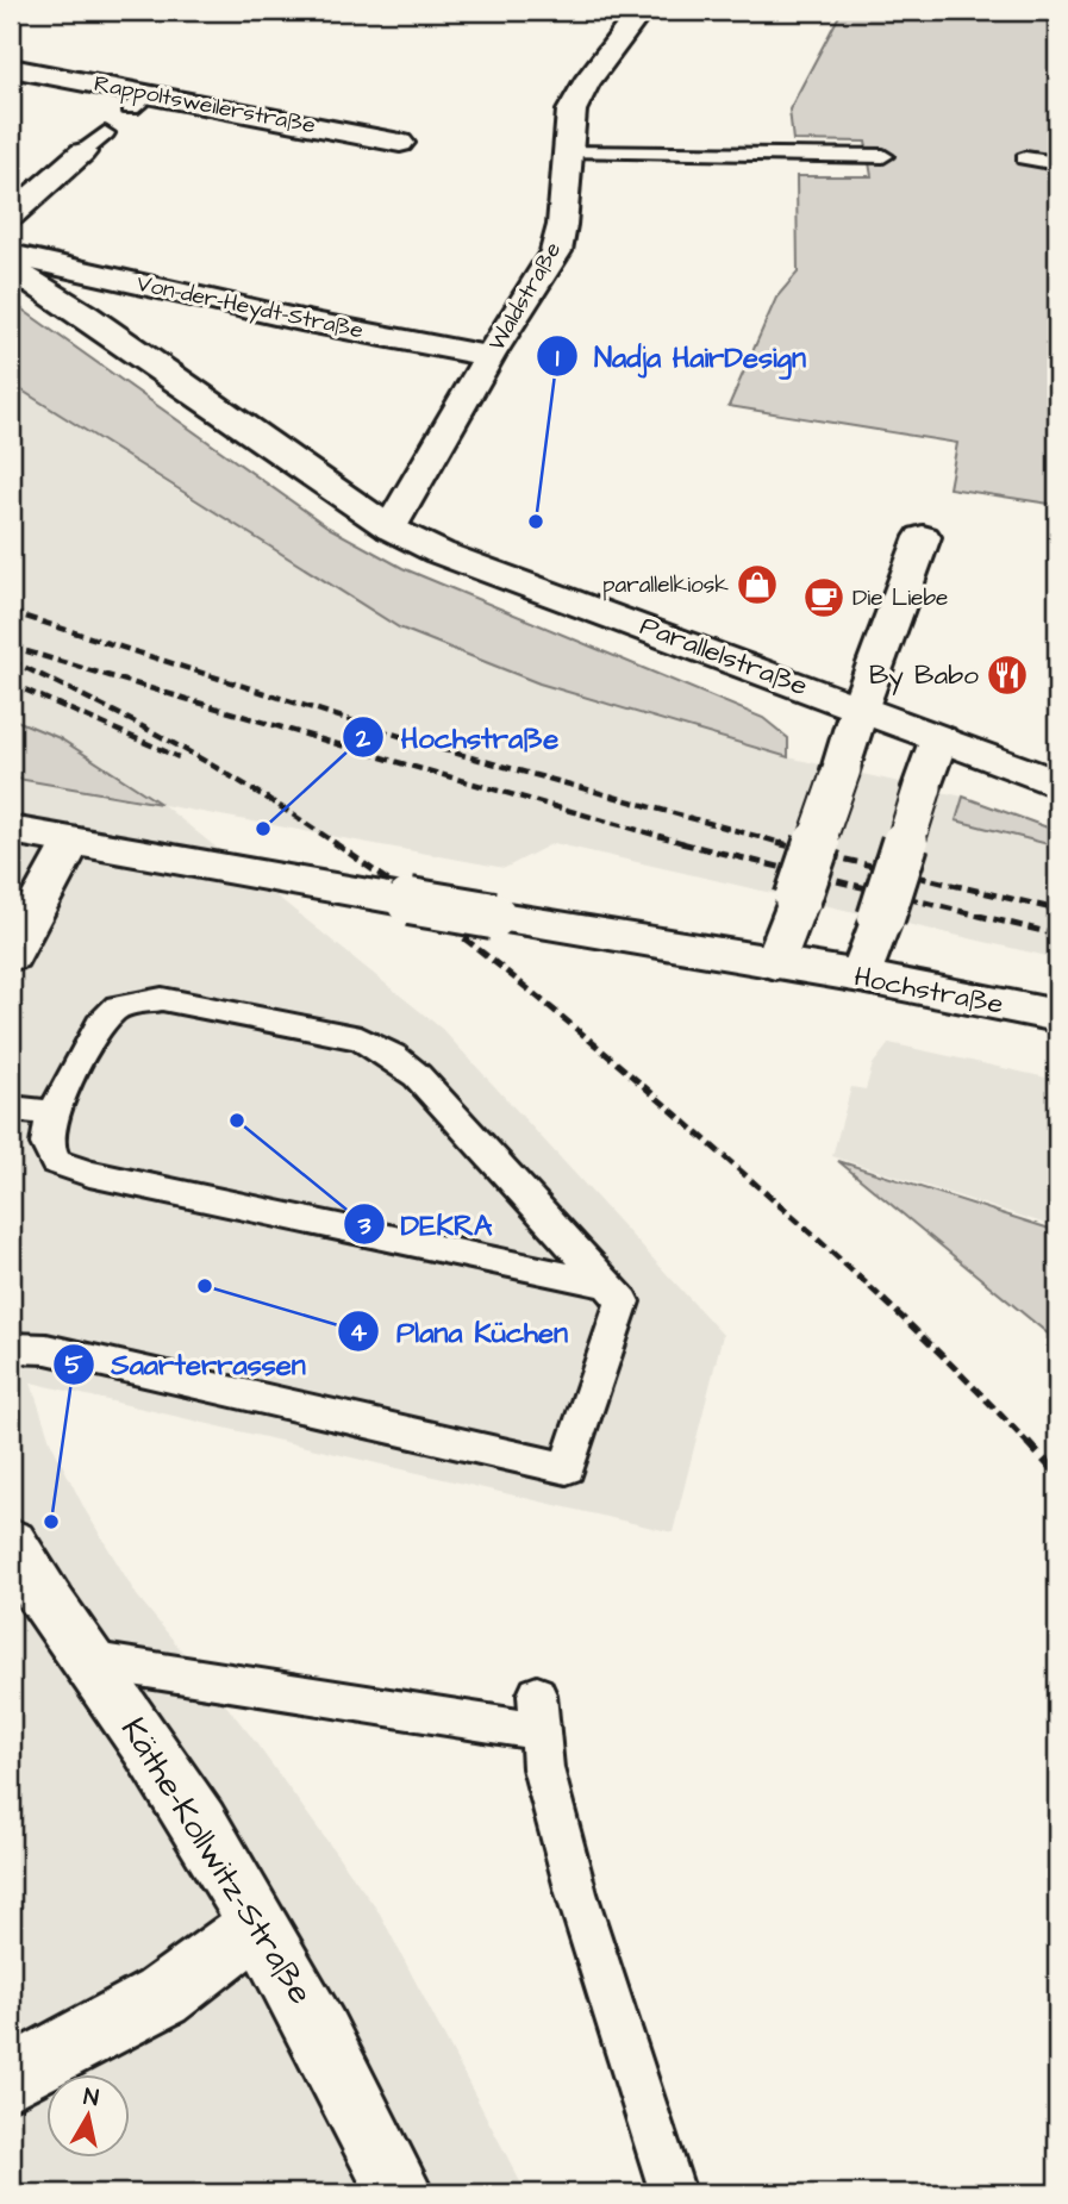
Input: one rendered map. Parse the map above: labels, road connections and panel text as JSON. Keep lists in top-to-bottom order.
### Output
{
  "streets": {
    "street": [
      "Rappoltsweilerstraße",
      "Waldstraße",
      "Von-der-Heydt-Straße",
      "Parallelstraße",
      "Hochstraße",
      "Käthe-Kollwitz-Straße"
    ]
  },
  "crossings": [
    ["Waldstraße", "Von-der-Heydt-Straße"],
    ["Waldstraße", "Parallelstraße"]
  ],
  "places": {
    "other": [
      "Nadja HairDesign",
      "Hochstraße",
      "DEKRA",
      "Plana Küchen",
      "Saarterrassen"
    ],
    "shop": ["parallelkiosk"],
    "cafe": ["Die Liebe"],
    "restaurant": ["By Babo"]
  },
  "north": "top"
}
